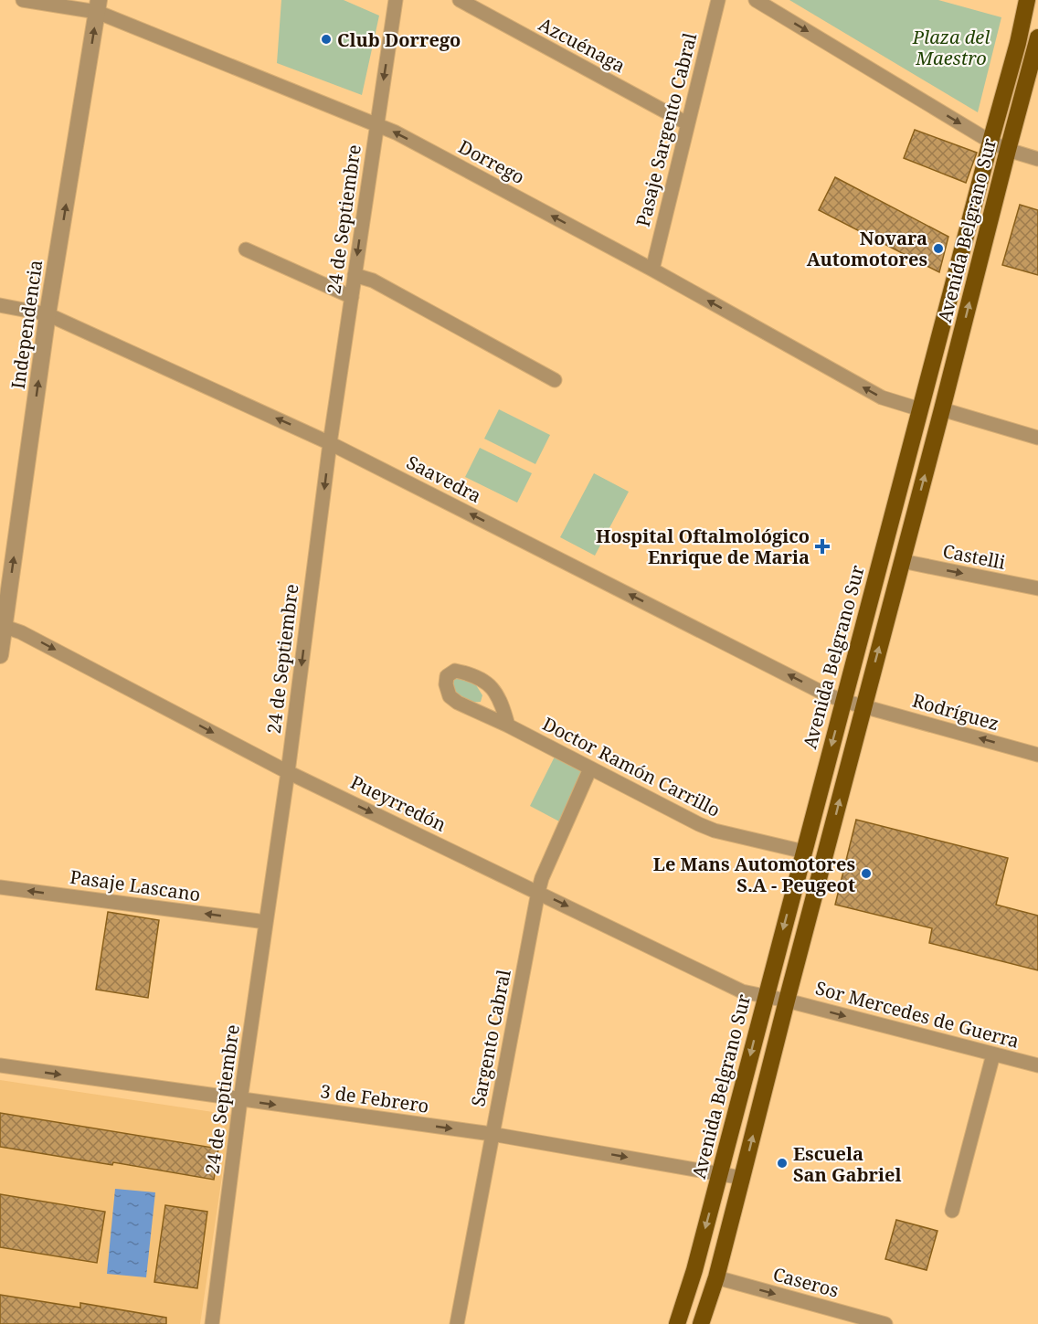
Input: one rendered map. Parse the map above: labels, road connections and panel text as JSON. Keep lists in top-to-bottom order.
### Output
{
  "streets": {
    "highway": ["Avenida Belgrano Sur"],
    "street": [
      "Azcuénaga",
      "Pasaje Sargento Cabral",
      "Dorrego",
      "24 de Septiembre",
      "Independencia",
      "Saavedra",
      "Castelli",
      "Rodríguez",
      "Doctor Ramón Carrillo",
      "Pueyrredón",
      "Pasaje Lascano",
      "Sor Mercedes de Guerra",
      "Sargento Cabral",
      "3 de Febrero",
      "Caseros"
    ]
  },
  "crossings": [
    ["Azcuénaga", "Pasaje Sargento Cabral"],
    ["Pasaje Sargento Cabral", "Dorrego"],
    ["Dorrego", "24 de Septiembre"],
    ["Dorrego", "Avenida Belgrano Sur"],
    ["Dorrego", "Independencia"],
    ["24 de Septiembre", "Saavedra"],
    ["24 de Septiembre", "Pueyrredón"],
    ["24 de Septiembre", "Pasaje Lascano"],
    ["24 de Septiembre", "3 de Febrero"],
    ["Avenida Belgrano Sur", "Saavedra"],
    ["Avenida Belgrano Sur", "Castelli"],
    ["Avenida Belgrano Sur", "Rodríguez"],
    ["Avenida Belgrano Sur", "Doctor Ramón Carrillo"],
    ["Avenida Belgrano Sur", "Pueyrredón"],
    ["Avenida Belgrano Sur", "Sor Mercedes de Guerra"],
    ["Avenida Belgrano Sur", "3 de Febrero"],
    ["Avenida Belgrano Sur", "Caseros"],
    ["Independencia", "Saavedra"],
    ["Independencia", "Pueyrredón"],
    ["Saavedra", "Rodríguez"],
    ["Doctor Ramón Carrillo", "Sargento Cabral"],
    ["Pueyrredón", "Sor Mercedes de Guerra"],
    ["Pueyrredón", "Sargento Cabral"],
    ["Sargento Cabral", "3 de Febrero"]
  ],
  "one_way": [
    "Dorrego",
    "24 de Septiembre",
    "Independencia",
    "Saavedra",
    "Castelli",
    "Rodríguez",
    "Pueyrredón",
    "Pasaje Lascano",
    "Sor Mercedes de Guerra",
    "3 de Febrero",
    "Caseros"
  ],
  "parks": ["Plaza del Maestro"],
  "places": {
    "other": [
      "Club Dorrego",
      "Novara Automotores",
      "Le Mans Automotores S.A - Peugeot",
      "Escuela San Gabriel"
    ],
    "health": ["Hospital Oftalmológico Enrique de Maria"]
  }
}
